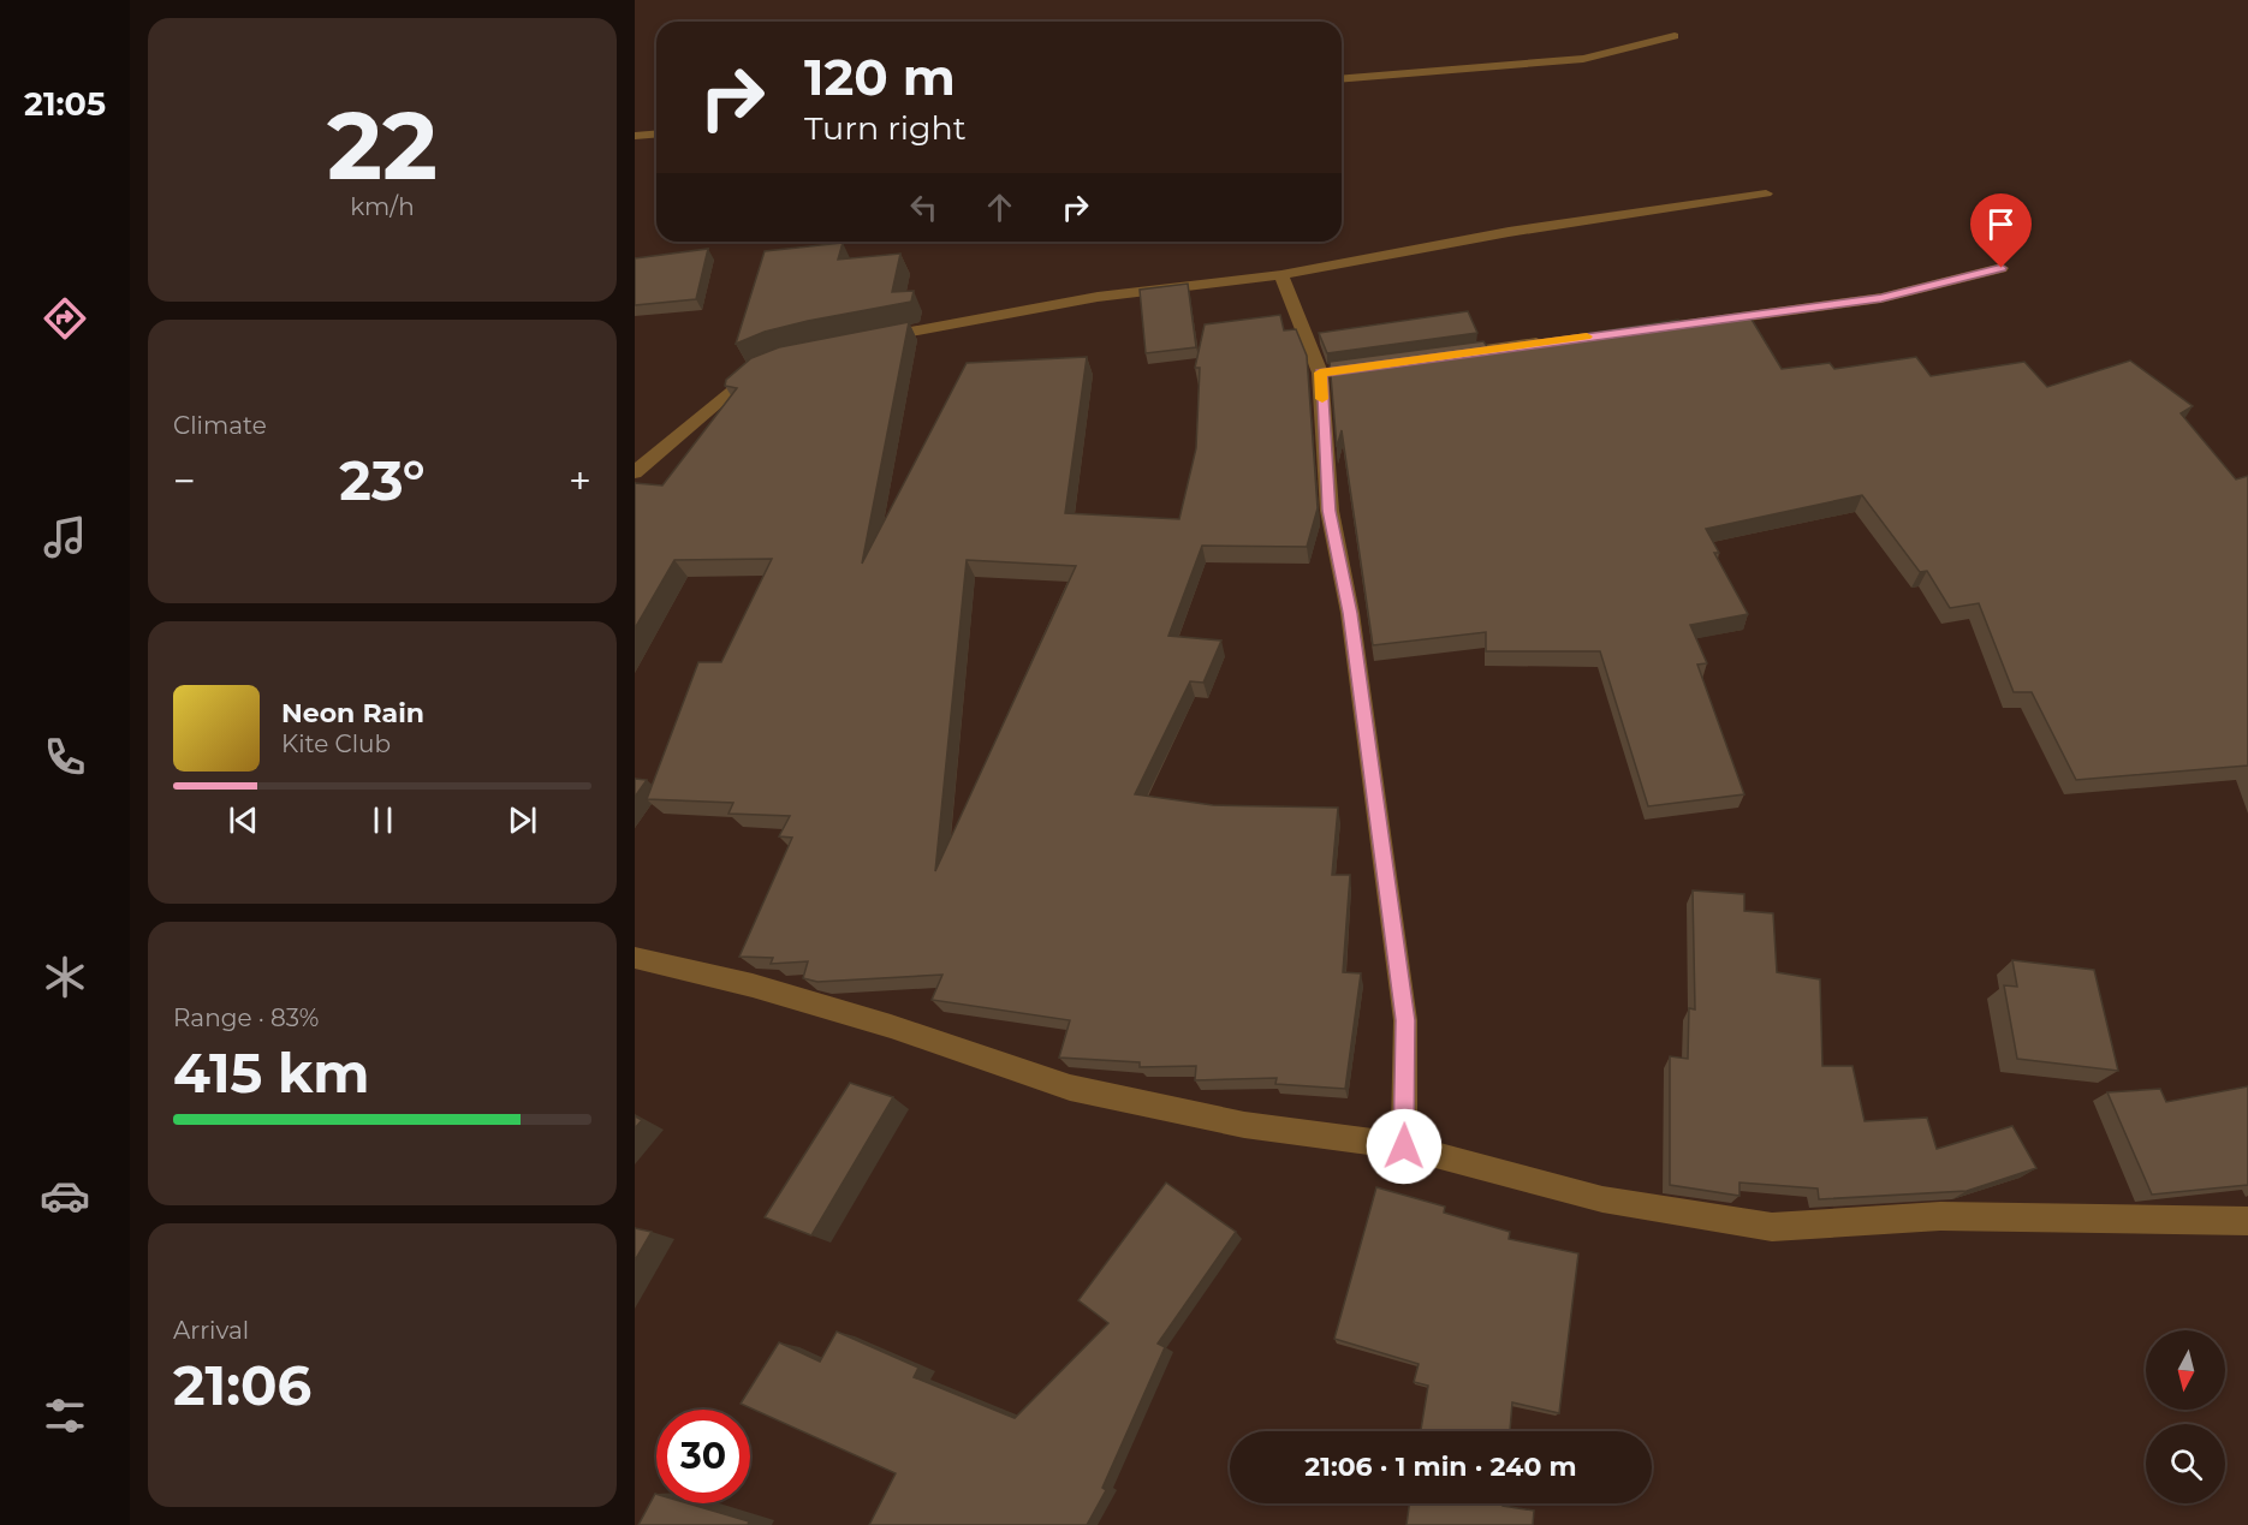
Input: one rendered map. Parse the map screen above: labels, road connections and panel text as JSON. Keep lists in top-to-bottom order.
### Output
{
  "north": "bottom",
  "page": {
    "tabs": "21:05",
    "tile": [
      ["22", "km/h"],
      "Climate",
      ["Range · 83%", "415 km"],
      ["Arrival", "21:06"]
    ],
    "turn": ["120 m", "Turn right"],
    "heat": ["−", "23°", "+"],
    "song": ["Neon Rain", "Kite Club"],
    "limit": "30",
    "trip": "21:06 · 1 min · 240 m"
  }
}
